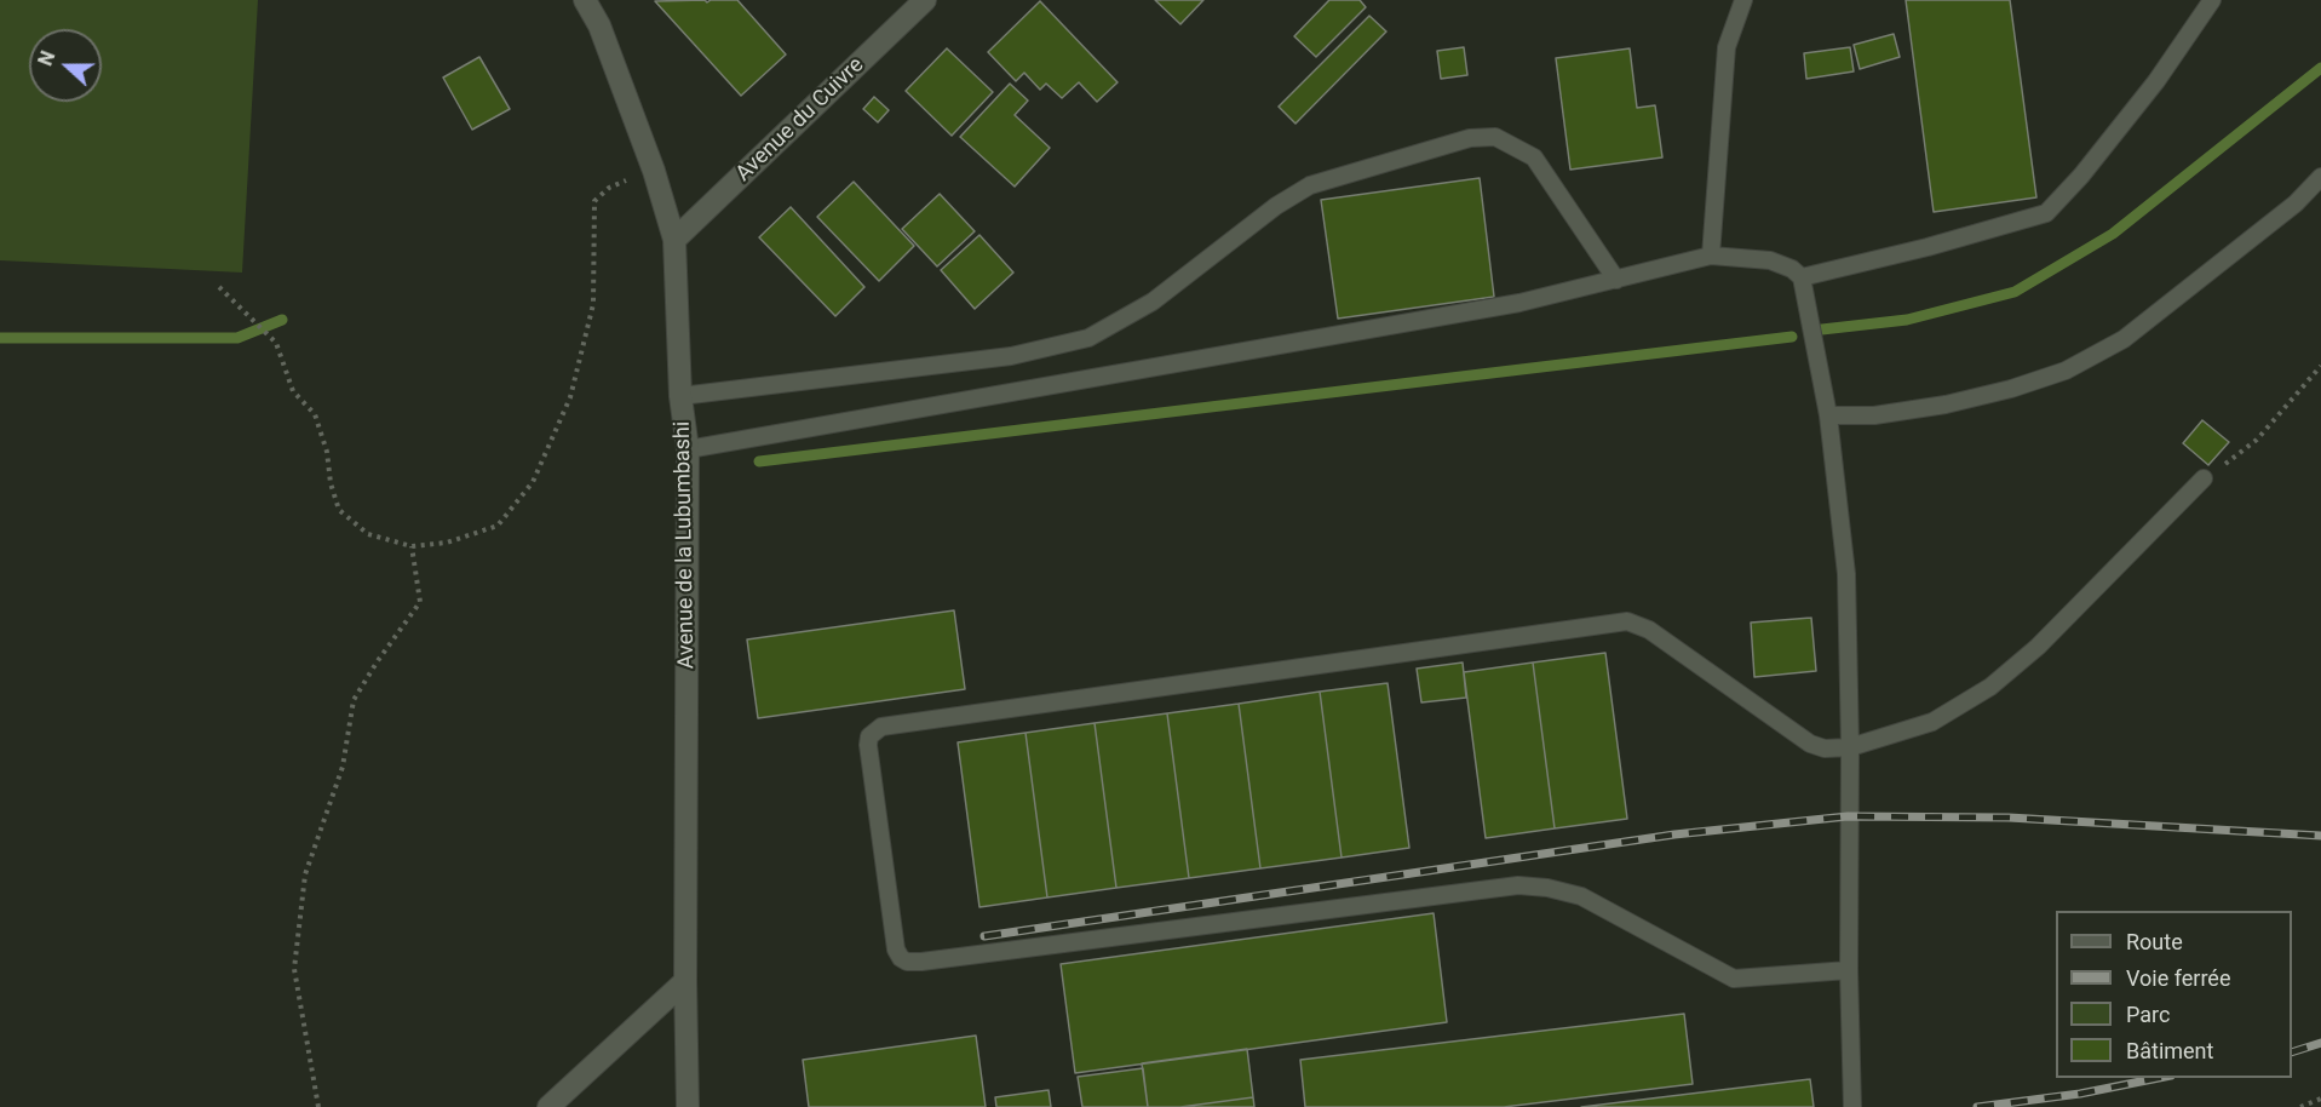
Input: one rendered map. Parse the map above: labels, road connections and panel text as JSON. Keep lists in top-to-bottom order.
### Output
{
  "streets": {
    "street": ["Avenue du Cuivre", "Avenue de la Lubumbashi"]
  },
  "crossings": [
    ["Avenue du Cuivre", "Avenue de la Lubumbashi"]
  ],
  "legend": [
    "Route",
    "Voie ferrée",
    "Parc",
    "Bâtiment"
  ],
  "north": "left"
}
